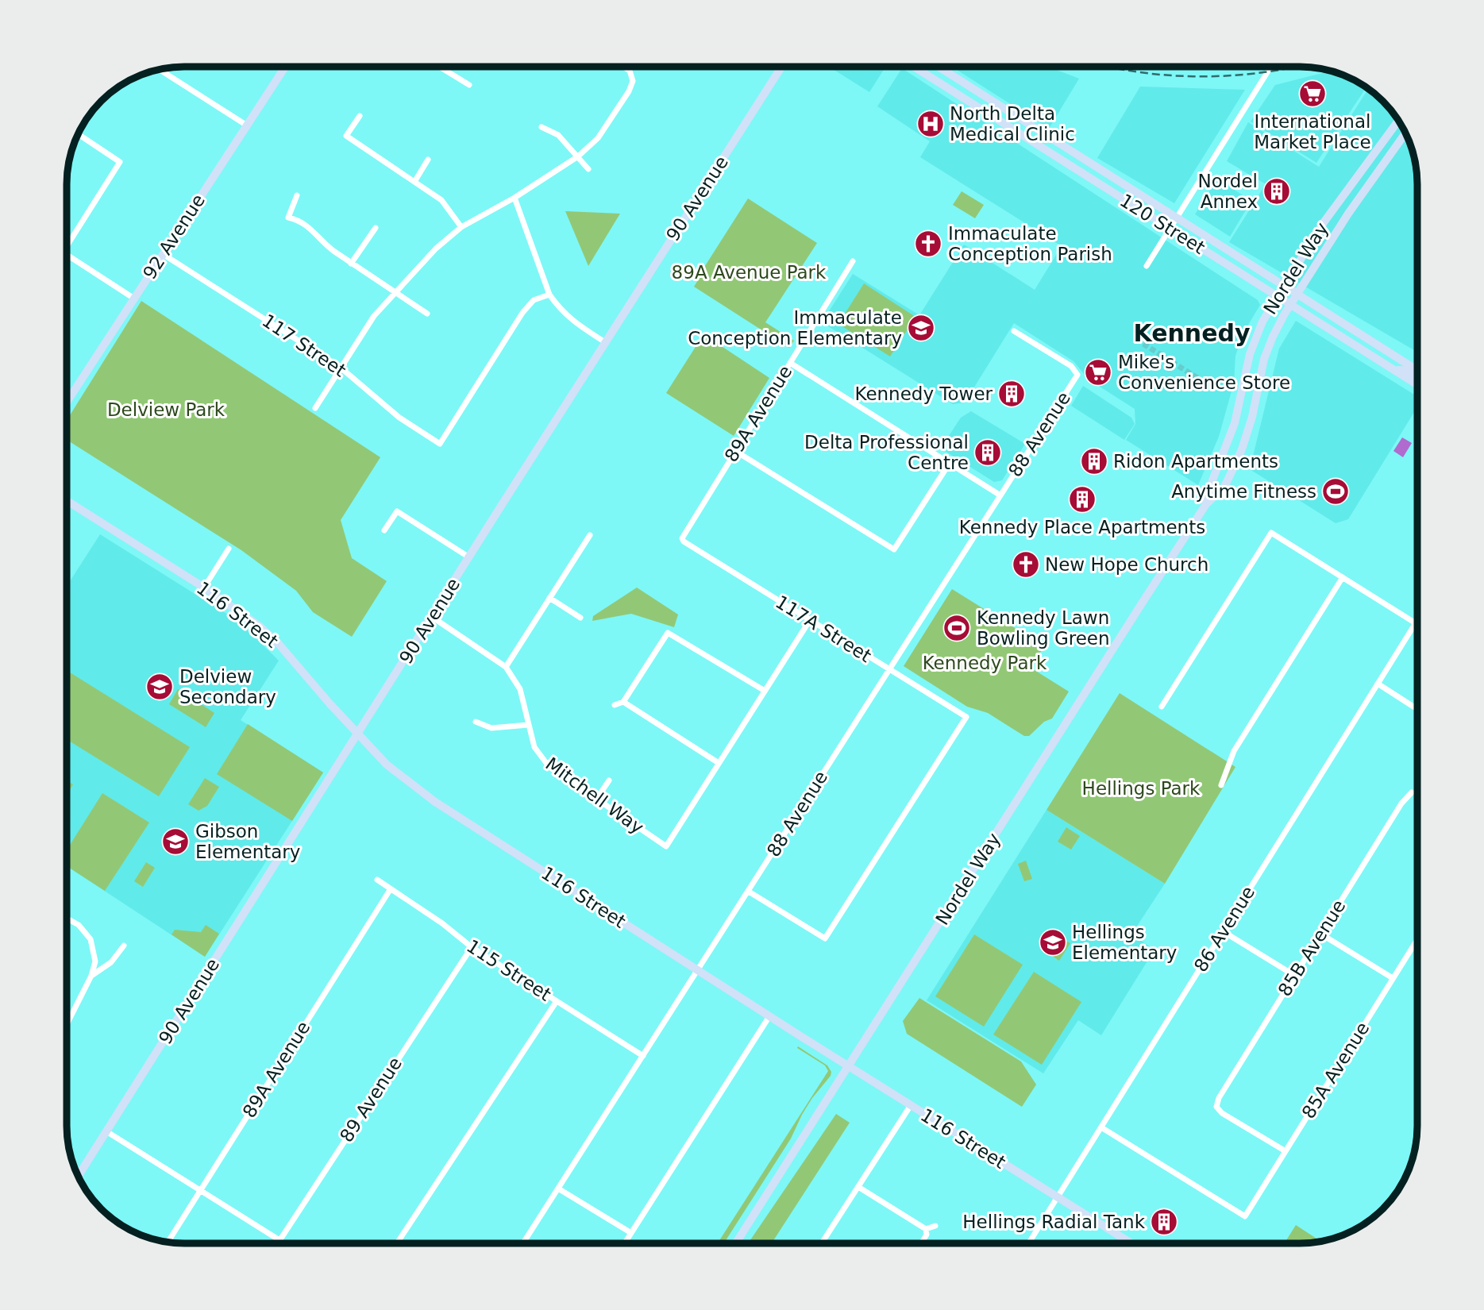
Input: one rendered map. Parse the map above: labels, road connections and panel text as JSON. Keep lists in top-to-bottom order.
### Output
{
  "streets": {
    "street": [
      "90 Avenue",
      "120 Street",
      "92 Avenue",
      "Nordel Way",
      "117 Street",
      "89A Avenue",
      "88 Avenue",
      "116 Street",
      "117A Street",
      "Mitchell Way",
      "86 Avenue",
      "85B Avenue",
      "115 Street",
      "85A Avenue",
      "89 Avenue"
    ]
  },
  "crossings": [
    ["90 Avenue", "116 Street"],
    ["90 Avenue", "Mitchell Way"],
    ["120 Street", "Nordel Way"],
    ["92 Avenue", "117 Street"],
    ["Nordel Way", "116 Street"],
    ["89A Avenue", "117A Street"],
    ["89A Avenue", "115 Street"],
    ["88 Avenue", "116 Street"],
    ["88 Avenue", "117A Street"],
    ["88 Avenue", "115 Street"],
    ["116 Street", "86 Avenue"],
    ["86 Avenue", "85A Avenue"],
    ["85B Avenue", "85A Avenue"],
    ["115 Street", "89 Avenue"]
  ],
  "districts": ["Kennedy"],
  "parks": [
    "89A Avenue Park",
    "Delview Park",
    "Kennedy Park",
    "Hellings Park"
  ],
  "places": {
    "supermarket": ["International Market Place", "Mike's Convenience Store"],
    "hospital": ["North Delta Medical Clinic"],
    "building": [
      "Nordel Annex",
      "Kennedy Tower",
      "Delta Professional Centre",
      "Ridon Apartments",
      "Kennedy Place Apartments",
      "Hellings Radial Tank"
    ],
    "church": ["Immaculate Conception Parish", "New Hope Church"],
    "school or university": [
      "Immaculate Conception Elementary",
      "Delview Secondary",
      "Gibson Elementary",
      "Hellings Elementary"
    ],
    "sports": ["Anytime Fitness", "Kennedy Lawn Bowling Green"]
  }
}
